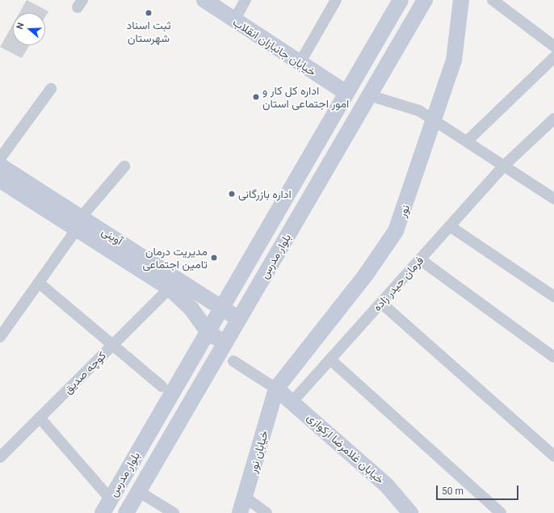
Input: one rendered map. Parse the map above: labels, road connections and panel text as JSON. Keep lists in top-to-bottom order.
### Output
{
  "streets": {
    "street": [
      "خیابان جانبازان انقلاب",
      "نور",
      "آوینی",
      "بلوار مدرس",
      "فرمان حیدر زاده",
      "کوچه صدیق",
      "خیابان غلامرضا ارکوازی",
      "خیابان نور"
    ]
  },
  "crossings": [
    ["خیابان جانبازان انقلاب", "بلوار مدرس"],
    ["نور", "خیابان غلامرضا ارکوازی"],
    ["نور", "خیابان نور"],
    ["آوینی", "بلوار مدرس"],
    ["آوینی", "کوچه صدیق"],
    ["فرمان حیدر زاده", "خیابان غلامرضا ارکوازی"],
    ["خیابان غلامرضا ارکوازی", "خیابان نور"]
  ],
  "places": [
    "ثبت اسناد شهرستان",
    "اداره کل کار و امور اجتماعی استان",
    "اداره بازرگانی",
    "مدیریت درمان تامین اجتماعی"
  ],
  "scale_bar": "50 m",
  "north": "left"
}
